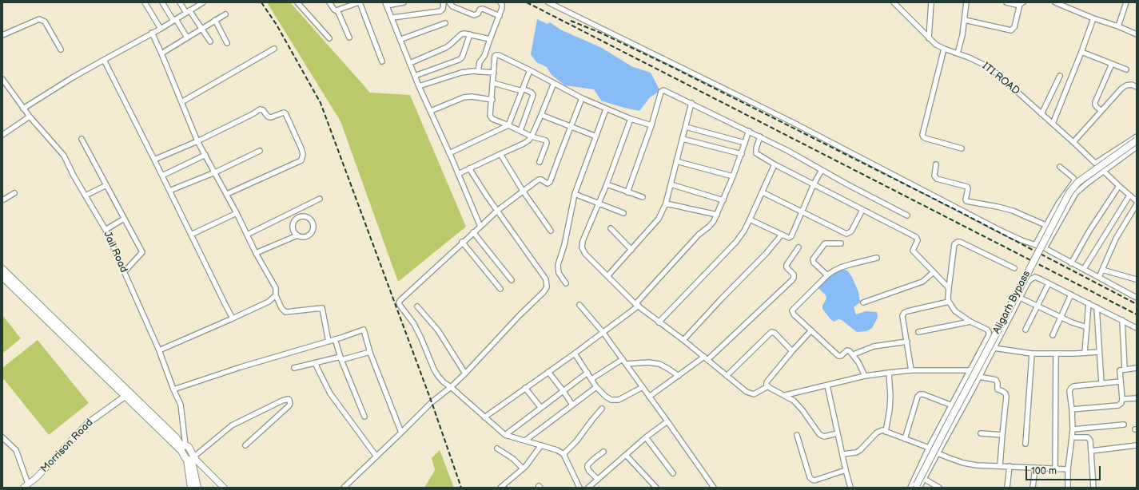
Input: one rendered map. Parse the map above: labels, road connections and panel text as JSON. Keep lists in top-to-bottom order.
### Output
{
  "streets": {
    "main road": ["Aligarh Bypass"],
    "street": ["ITI ROAD", "Jail Road", "Morrison Road"]
  },
  "scale_bar": "100 m"
}
